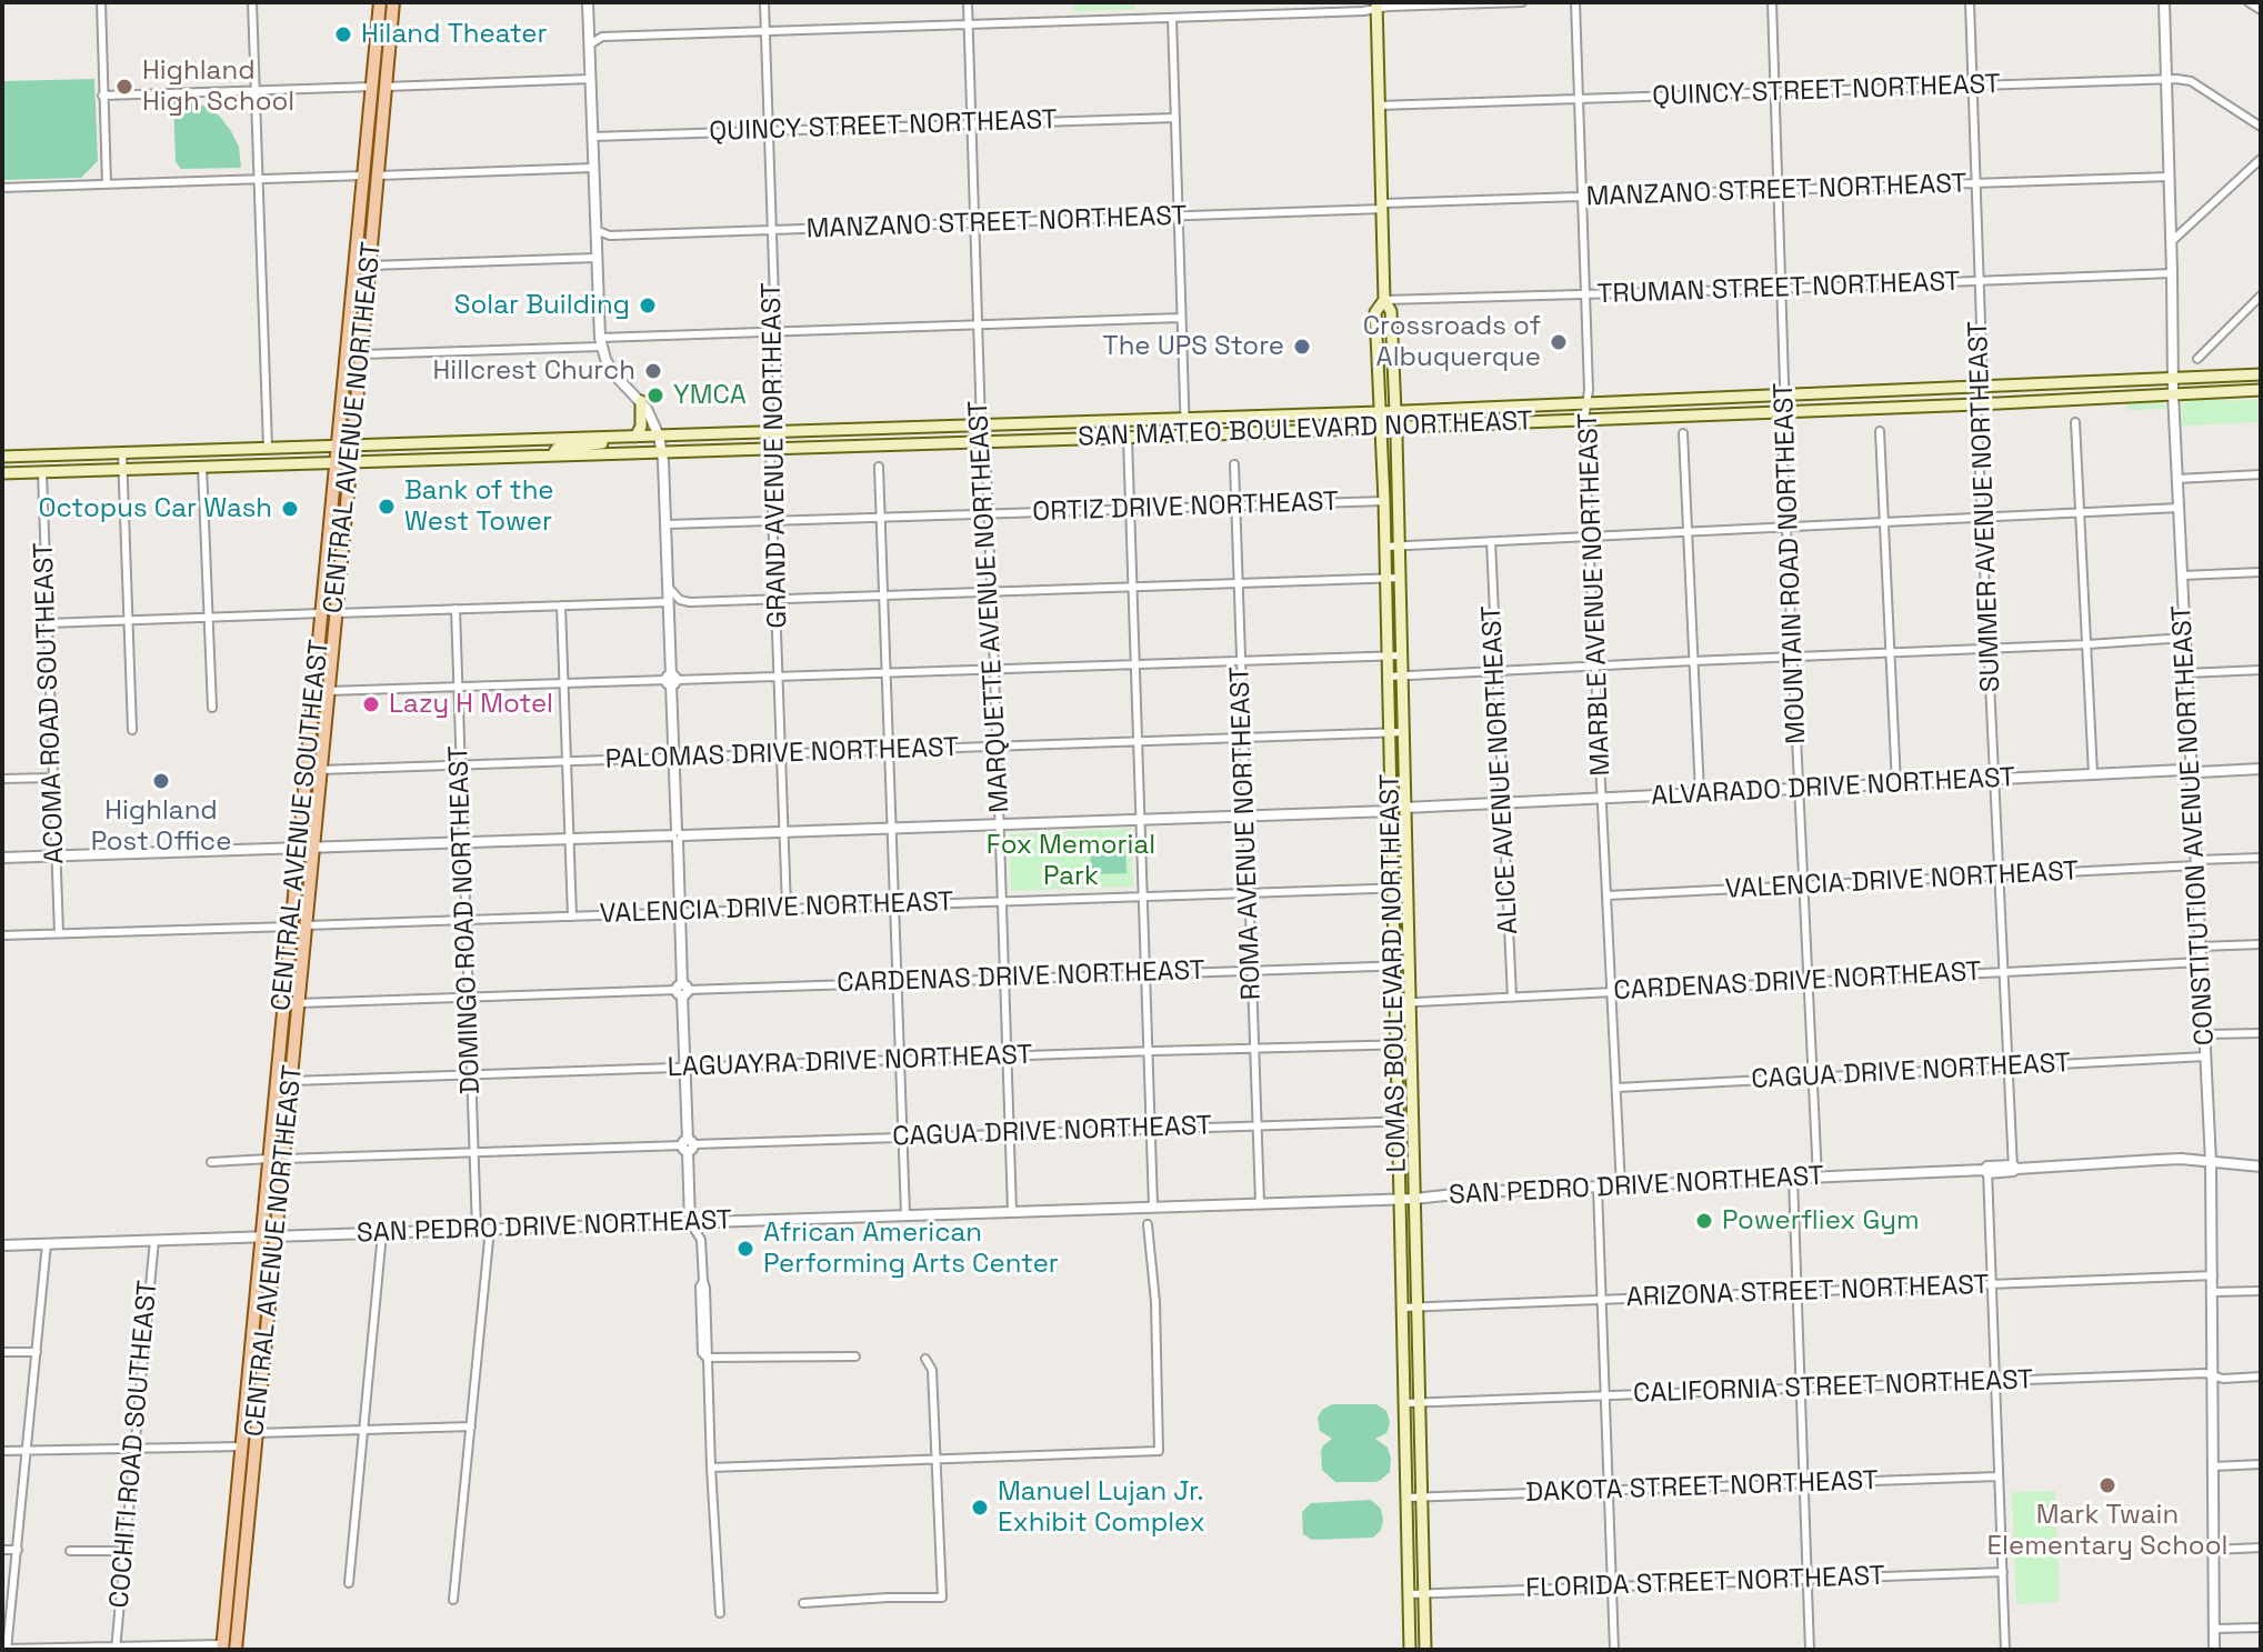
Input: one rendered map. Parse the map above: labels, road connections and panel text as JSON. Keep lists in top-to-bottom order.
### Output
{
  "streets": {
    "main road": [
      "CENTRAL AVENUE NORTHEAST",
      "SAN MATEO BOULEVARD NORTHEAST",
      "CENTRAL AVENUE SOUTHEAST",
      "LOMAS BOULEVARD NORTHEAST"
    ],
    "street": [
      "QUINCY STREET NORTHEAST",
      "MANZANO STREET NORTHEAST",
      "TRUMAN STREET NORTHEAST",
      "GRAND AVENUE NORTHEAST",
      "SUMMER AVENUE NORTHEAST",
      "ORTIZ DRIVE NORTHEAST",
      "MOUNTAIN ROAD NORTHEAST",
      "MARBLE AVENUE NORTHEAST",
      "MARQUETTE AVENUE NORTHEAST",
      "ACOMA ROAD SOUTHEAST",
      "PALOMAS DRIVE NORTHEAST",
      "ALICE AVENUE NORTHEAST",
      "ALVARADO DRIVE NORTHEAST",
      "CONSTITUTION AVENUE NORTHEAST",
      "ROMA AVENUE NORTHEAST",
      "VALENCIA DRIVE NORTHEAST",
      "DOMINGO ROAD NORTHEAST",
      "CARDENAS DRIVE NORTHEAST",
      "LAGUAYRA DRIVE NORTHEAST",
      "CAGUA DRIVE NORTHEAST",
      "SAN PEDRO DRIVE NORTHEAST",
      "ARIZONA STREET NORTHEAST",
      "CALIFORNIA STREET NORTHEAST",
      "COCHITI ROAD SOUTHEAST",
      "DAKOTA STREET NORTHEAST",
      "FLORIDA STREET NORTHEAST"
    ]
  },
  "crossings": [
    ["QUINCY STREET NORTHEAST", "GRAND AVENUE NORTHEAST"],
    ["QUINCY STREET NORTHEAST", "SUMMER AVENUE NORTHEAST"],
    ["QUINCY STREET NORTHEAST", "MOUNTAIN ROAD NORTHEAST"],
    ["QUINCY STREET NORTHEAST", "MARBLE AVENUE NORTHEAST"],
    ["QUINCY STREET NORTHEAST", "MARQUETTE AVENUE NORTHEAST"],
    ["QUINCY STREET NORTHEAST", "CONSTITUTION AVENUE NORTHEAST"],
    ["QUINCY STREET NORTHEAST", "LOMAS BOULEVARD NORTHEAST"],
    ["MANZANO STREET NORTHEAST", "GRAND AVENUE NORTHEAST"],
    ["MANZANO STREET NORTHEAST", "SUMMER AVENUE NORTHEAST"],
    ["MANZANO STREET NORTHEAST", "MOUNTAIN ROAD NORTHEAST"],
    ["MANZANO STREET NORTHEAST", "MARBLE AVENUE NORTHEAST"],
    ["MANZANO STREET NORTHEAST", "MARQUETTE AVENUE NORTHEAST"],
    ["MANZANO STREET NORTHEAST", "CONSTITUTION AVENUE NORTHEAST"],
    ["MANZANO STREET NORTHEAST", "LOMAS BOULEVARD NORTHEAST"],
    ["TRUMAN STREET NORTHEAST", "SUMMER AVENUE NORTHEAST"],
    ["TRUMAN STREET NORTHEAST", "MOUNTAIN ROAD NORTHEAST"],
    ["TRUMAN STREET NORTHEAST", "MARBLE AVENUE NORTHEAST"],
    ["TRUMAN STREET NORTHEAST", "CONSTITUTION AVENUE NORTHEAST"],
    ["TRUMAN STREET NORTHEAST", "LOMAS BOULEVARD NORTHEAST"],
    ["CENTRAL AVENUE NORTHEAST", "SAN MATEO BOULEVARD NORTHEAST"],
    ["CENTRAL AVENUE NORTHEAST", "PALOMAS DRIVE NORTHEAST"],
    ["CENTRAL AVENUE NORTHEAST", "CENTRAL AVENUE SOUTHEAST"],
    ["CENTRAL AVENUE NORTHEAST", "VALENCIA DRIVE NORTHEAST"],
    ["CENTRAL AVENUE NORTHEAST", "CARDENAS DRIVE NORTHEAST"],
    ["CENTRAL AVENUE NORTHEAST", "LAGUAYRA DRIVE NORTHEAST"],
    ["CENTRAL AVENUE NORTHEAST", "CAGUA DRIVE NORTHEAST"],
    ["CENTRAL AVENUE NORTHEAST", "SAN PEDRO DRIVE NORTHEAST"],
    ["SAN MATEO BOULEVARD NORTHEAST", "GRAND AVENUE NORTHEAST"],
    ["SAN MATEO BOULEVARD NORTHEAST", "SUMMER AVENUE NORTHEAST"],
    ["SAN MATEO BOULEVARD NORTHEAST", "MOUNTAIN ROAD NORTHEAST"],
    ["SAN MATEO BOULEVARD NORTHEAST", "MARBLE AVENUE NORTHEAST"],
    ["SAN MATEO BOULEVARD NORTHEAST", "MARQUETTE AVENUE NORTHEAST"],
    ["SAN MATEO BOULEVARD NORTHEAST", "ACOMA ROAD SOUTHEAST"],
    ["SAN MATEO BOULEVARD NORTHEAST", "CENTRAL AVENUE SOUTHEAST"],
    ["SAN MATEO BOULEVARD NORTHEAST", "CONSTITUTION AVENUE NORTHEAST"],
    ["SAN MATEO BOULEVARD NORTHEAST", "LOMAS BOULEVARD NORTHEAST"],
    ["GRAND AVENUE NORTHEAST", "ORTIZ DRIVE NORTHEAST"],
    ["GRAND AVENUE NORTHEAST", "PALOMAS DRIVE NORTHEAST"],
    ["GRAND AVENUE NORTHEAST", "VALENCIA DRIVE NORTHEAST"],
    ["SUMMER AVENUE NORTHEAST", "ALVARADO DRIVE NORTHEAST"],
    ["SUMMER AVENUE NORTHEAST", "VALENCIA DRIVE NORTHEAST"],
    ["SUMMER AVENUE NORTHEAST", "CARDENAS DRIVE NORTHEAST"],
    ["SUMMER AVENUE NORTHEAST", "CAGUA DRIVE NORTHEAST"],
    ["SUMMER AVENUE NORTHEAST", "SAN PEDRO DRIVE NORTHEAST"],
    ["ORTIZ DRIVE NORTHEAST", "MARQUETTE AVENUE NORTHEAST"],
    ["ORTIZ DRIVE NORTHEAST", "ROMA AVENUE NORTHEAST"],
    ["ORTIZ DRIVE NORTHEAST", "LOMAS BOULEVARD NORTHEAST"],
    ["MOUNTAIN ROAD NORTHEAST", "ALVARADO DRIVE NORTHEAST"],
    ["MOUNTAIN ROAD NORTHEAST", "VALENCIA DRIVE NORTHEAST"],
    ["MOUNTAIN ROAD NORTHEAST", "CARDENAS DRIVE NORTHEAST"],
    ["MOUNTAIN ROAD NORTHEAST", "CAGUA DRIVE NORTHEAST"],
    ["MOUNTAIN ROAD NORTHEAST", "SAN PEDRO DRIVE NORTHEAST"],
    ["MARBLE AVENUE NORTHEAST", "ALVARADO DRIVE NORTHEAST"],
    ["MARBLE AVENUE NORTHEAST", "VALENCIA DRIVE NORTHEAST"],
    ["MARBLE AVENUE NORTHEAST", "CARDENAS DRIVE NORTHEAST"],
    ["MARBLE AVENUE NORTHEAST", "CAGUA DRIVE NORTHEAST"],
    ["MARBLE AVENUE NORTHEAST", "SAN PEDRO DRIVE NORTHEAST"],
    ["MARQUETTE AVENUE NORTHEAST", "PALOMAS DRIVE NORTHEAST"],
    ["MARQUETTE AVENUE NORTHEAST", "VALENCIA DRIVE NORTHEAST"],
    ["MARQUETTE AVENUE NORTHEAST", "CARDENAS DRIVE NORTHEAST"],
    ["MARQUETTE AVENUE NORTHEAST", "LAGUAYRA DRIVE NORTHEAST"],
    ["MARQUETTE AVENUE NORTHEAST", "CAGUA DRIVE NORTHEAST"],
    ["MARQUETTE AVENUE NORTHEAST", "SAN PEDRO DRIVE NORTHEAST"],
    ["PALOMAS DRIVE NORTHEAST", "ROMA AVENUE NORTHEAST"],
    ["PALOMAS DRIVE NORTHEAST", "DOMINGO ROAD NORTHEAST"],
    ["PALOMAS DRIVE NORTHEAST", "LOMAS BOULEVARD NORTHEAST"],
    ["ALICE AVENUE NORTHEAST", "ALVARADO DRIVE NORTHEAST"],
    ["ALICE AVENUE NORTHEAST", "CARDENAS DRIVE NORTHEAST"],
    ["ALVARADO DRIVE NORTHEAST", "CONSTITUTION AVENUE NORTHEAST"],
    ["ALVARADO DRIVE NORTHEAST", "LOMAS BOULEVARD NORTHEAST"],
    ["CENTRAL AVENUE SOUTHEAST", "SAN PEDRO DRIVE NORTHEAST"],
    ["CONSTITUTION AVENUE NORTHEAST", "VALENCIA DRIVE NORTHEAST"],
    ["CONSTITUTION AVENUE NORTHEAST", "CARDENAS DRIVE NORTHEAST"],
    ["CONSTITUTION AVENUE NORTHEAST", "CAGUA DRIVE NORTHEAST"],
    ["CONSTITUTION AVENUE NORTHEAST", "SAN PEDRO DRIVE NORTHEAST"],
    ["CONSTITUTION AVENUE NORTHEAST", "ARIZONA STREET NORTHEAST"],
    ["CONSTITUTION AVENUE NORTHEAST", "CALIFORNIA STREET NORTHEAST"],
    ["ROMA AVENUE NORTHEAST", "VALENCIA DRIVE NORTHEAST"],
    ["ROMA AVENUE NORTHEAST", "CARDENAS DRIVE NORTHEAST"],
    ["ROMA AVENUE NORTHEAST", "LAGUAYRA DRIVE NORTHEAST"],
    ["ROMA AVENUE NORTHEAST", "CAGUA DRIVE NORTHEAST"],
    ["ROMA AVENUE NORTHEAST", "SAN PEDRO DRIVE NORTHEAST"],
    ["VALENCIA DRIVE NORTHEAST", "DOMINGO ROAD NORTHEAST"],
    ["VALENCIA DRIVE NORTHEAST", "LOMAS BOULEVARD NORTHEAST"],
    ["DOMINGO ROAD NORTHEAST", "CARDENAS DRIVE NORTHEAST"],
    ["DOMINGO ROAD NORTHEAST", "LAGUAYRA DRIVE NORTHEAST"],
    ["DOMINGO ROAD NORTHEAST", "CAGUA DRIVE NORTHEAST"],
    ["DOMINGO ROAD NORTHEAST", "SAN PEDRO DRIVE NORTHEAST"],
    ["LOMAS BOULEVARD NORTHEAST", "CARDENAS DRIVE NORTHEAST"],
    ["LOMAS BOULEVARD NORTHEAST", "LAGUAYRA DRIVE NORTHEAST"],
    ["LOMAS BOULEVARD NORTHEAST", "CAGUA DRIVE NORTHEAST"],
    ["LOMAS BOULEVARD NORTHEAST", "SAN PEDRO DRIVE NORTHEAST"],
    ["LOMAS BOULEVARD NORTHEAST", "ARIZONA STREET NORTHEAST"],
    ["LOMAS BOULEVARD NORTHEAST", "CALIFORNIA STREET NORTHEAST"],
    ["LOMAS BOULEVARD NORTHEAST", "DAKOTA STREET NORTHEAST"],
    ["LOMAS BOULEVARD NORTHEAST", "FLORIDA STREET NORTHEAST"],
    ["SAN PEDRO DRIVE NORTHEAST", "COCHITI ROAD SOUTHEAST"]
  ],
  "parks": ["Fox Memorial Park"],
  "places": [
    "Hiland Theater",
    "Highland High School",
    "Solar Building",
    "Crossroads of Albuquerque",
    "The UPS Store",
    "Hillcrest Church",
    "YMCA",
    "Bank of the West Tower",
    "Octopus Car Wash",
    "Lazy H Motel",
    "Highland Post Office",
    "Powerfliex Gym",
    "African American Performing Arts Center",
    "Mark Twain Elementary School",
    "Manuel Lujan Jr. Exhibit Complex"
  ]
}
